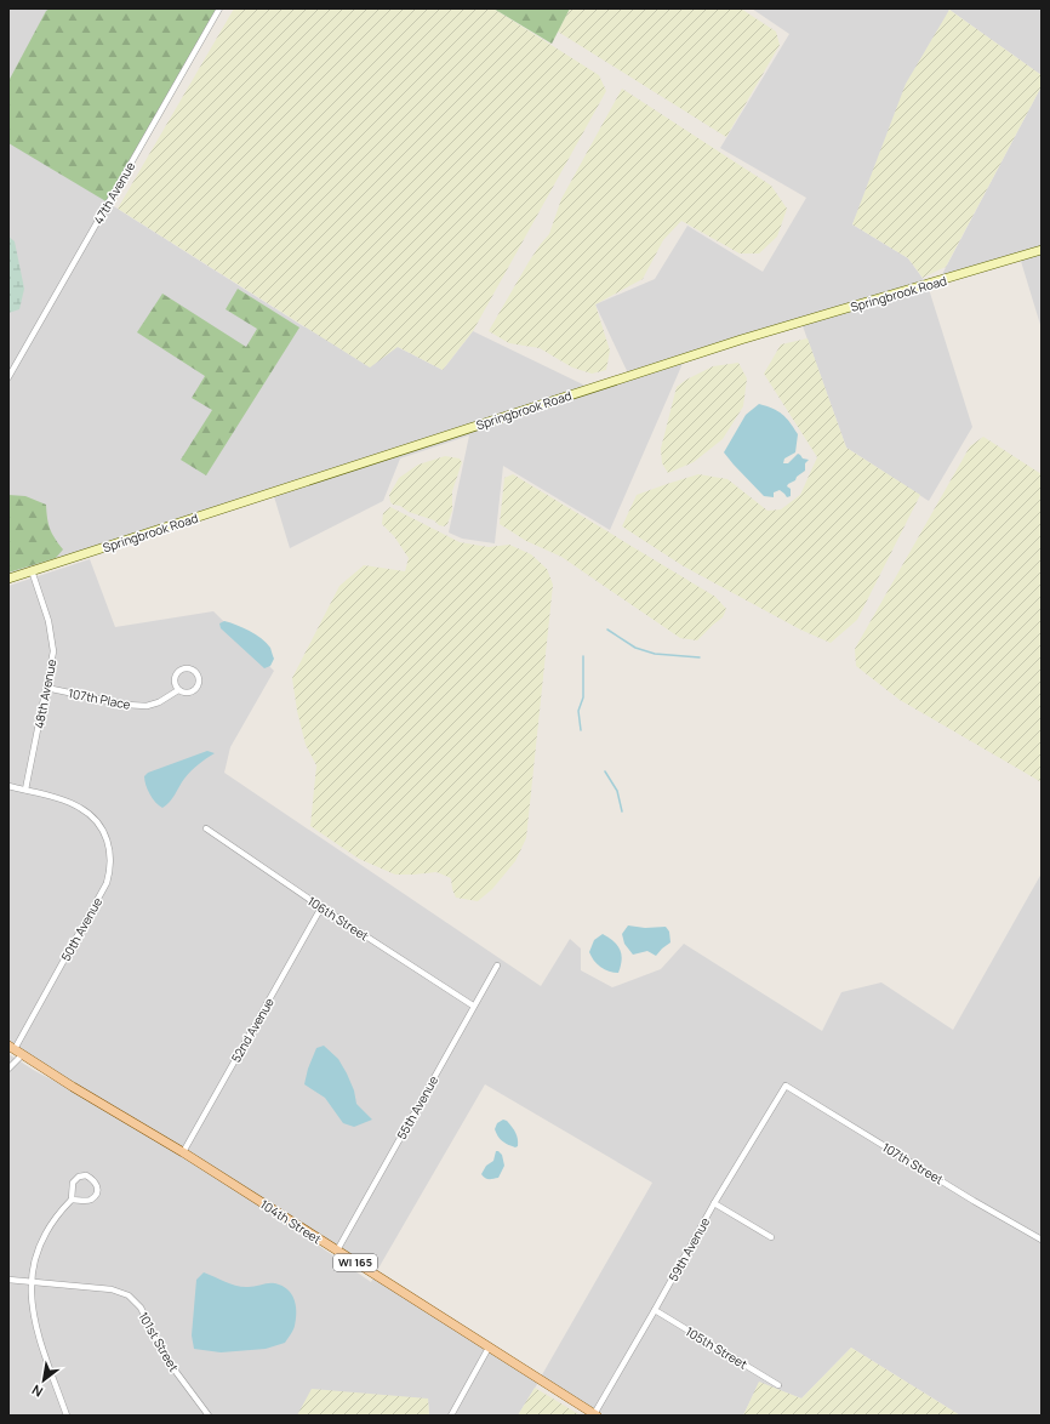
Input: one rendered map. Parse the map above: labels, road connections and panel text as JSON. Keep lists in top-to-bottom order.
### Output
{
  "streets": {
    "main road": ["104th Street", "WI 165"],
    "street": [
      "47th Avenue",
      "Springbrook Road",
      "48th Avenue",
      "107th Place",
      "106th Street",
      "50th Avenue",
      "52nd Avenue",
      "55th Avenue",
      "107th Street",
      "59th Avenue",
      "101st Street",
      "105th Street"
    ]
  },
  "crossings": [
    ["Springbrook Road", "48th Avenue"],
    ["48th Avenue", "107th Place"],
    ["48th Avenue", "50th Avenue"],
    ["106th Street", "52nd Avenue"],
    ["106th Street", "55th Avenue"],
    ["50th Avenue", "104th Street"],
    ["52nd Avenue", "104th Street"],
    ["55th Avenue", "104th Street"],
    ["107th Street", "59th Avenue"],
    ["104th Street", "59th Avenue"],
    ["59th Avenue", "105th Street"]
  ],
  "north": "bottom left"
}
